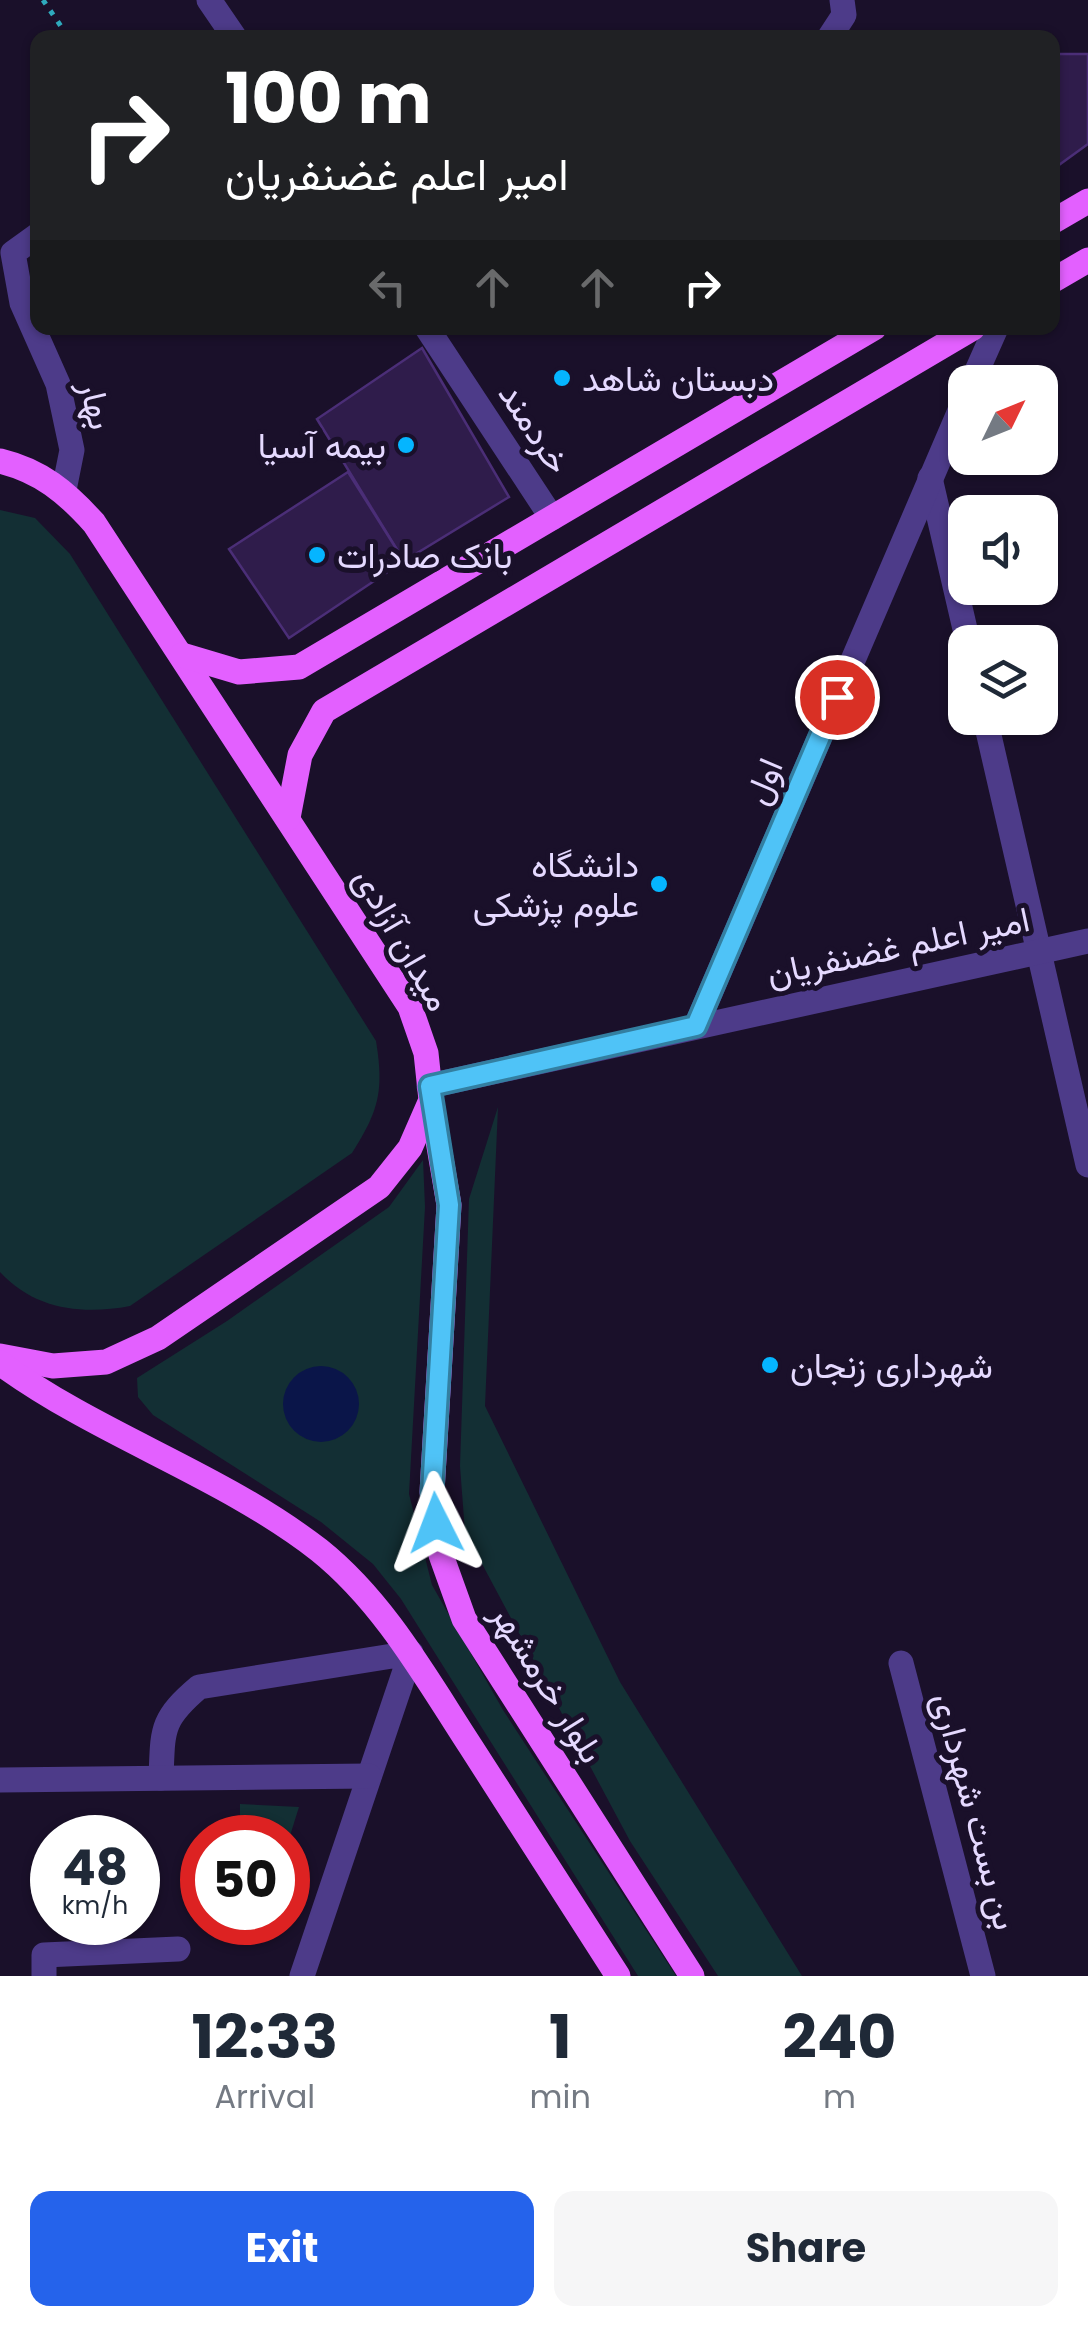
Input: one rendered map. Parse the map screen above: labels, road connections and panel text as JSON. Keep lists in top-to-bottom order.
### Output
{
  "streets": {
    "main road": ["میدان آزادی", "بلوار خرمشهر"],
    "street": [
      "بهار",
      "خردمند",
      "اول",
      "امیر اعلم غضنفریان",
      "بن بست شهرداری"
    ]
  },
  "crossings": [
    ["بهار", "میدان آزادی"],
    ["اول", "امیر اعلم غضنفریان"],
    ["میدان آزادی", "امیر اعلم غضنفریان"],
    ["میدان آزادی", "بلوار خرمشهر"],
    ["امیر اعلم غضنفریان", "بلوار خرمشهر"]
  ],
  "places": [
    "دبستان شاهد",
    "بیمه آسیا",
    "بانک صادرات",
    "دانشگاه علوم پزشکی",
    "شهرداری زنجان"
  ],
  "north": "top right",
  "page": {
    "turn": ["100 m", "امیر اعلم غضنفریان"],
    "speed": "48 km/h",
    "limit": "50",
    "eta": [
      "12:33",
      "Arrival",
      "1",
      "min",
      "240",
      "m"
    ],
    "buttons": ["Exit", "Share"]
  }
}
